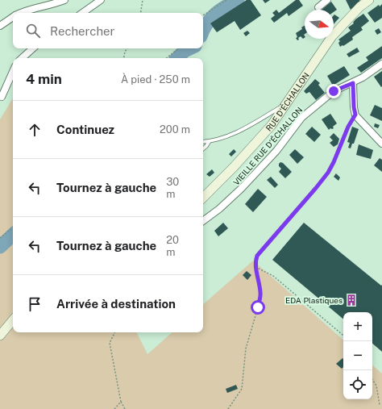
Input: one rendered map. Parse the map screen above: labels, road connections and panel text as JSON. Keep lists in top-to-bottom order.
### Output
{
  "streets": {
    "main road": ["RUE D'ÉCHALLON"],
    "street": ["VIEILLE RUE D'ÉCHALLON"]
  },
  "places": {
    "building": ["EDA Plastiques"]
  },
  "north": "right",
  "page": {
    "search": "Rechercher",
    "heading": ["4 min", "À pied · 250 m"],
    "list": [
      ["Continuez", "200 m"],
      ["Tournez à gauche", "30 m"],
      ["Tournez à gauche", "20 m"],
      "Arrivée à destination"
    ],
    "map_buttons": ["+", "−"]
  }
}
